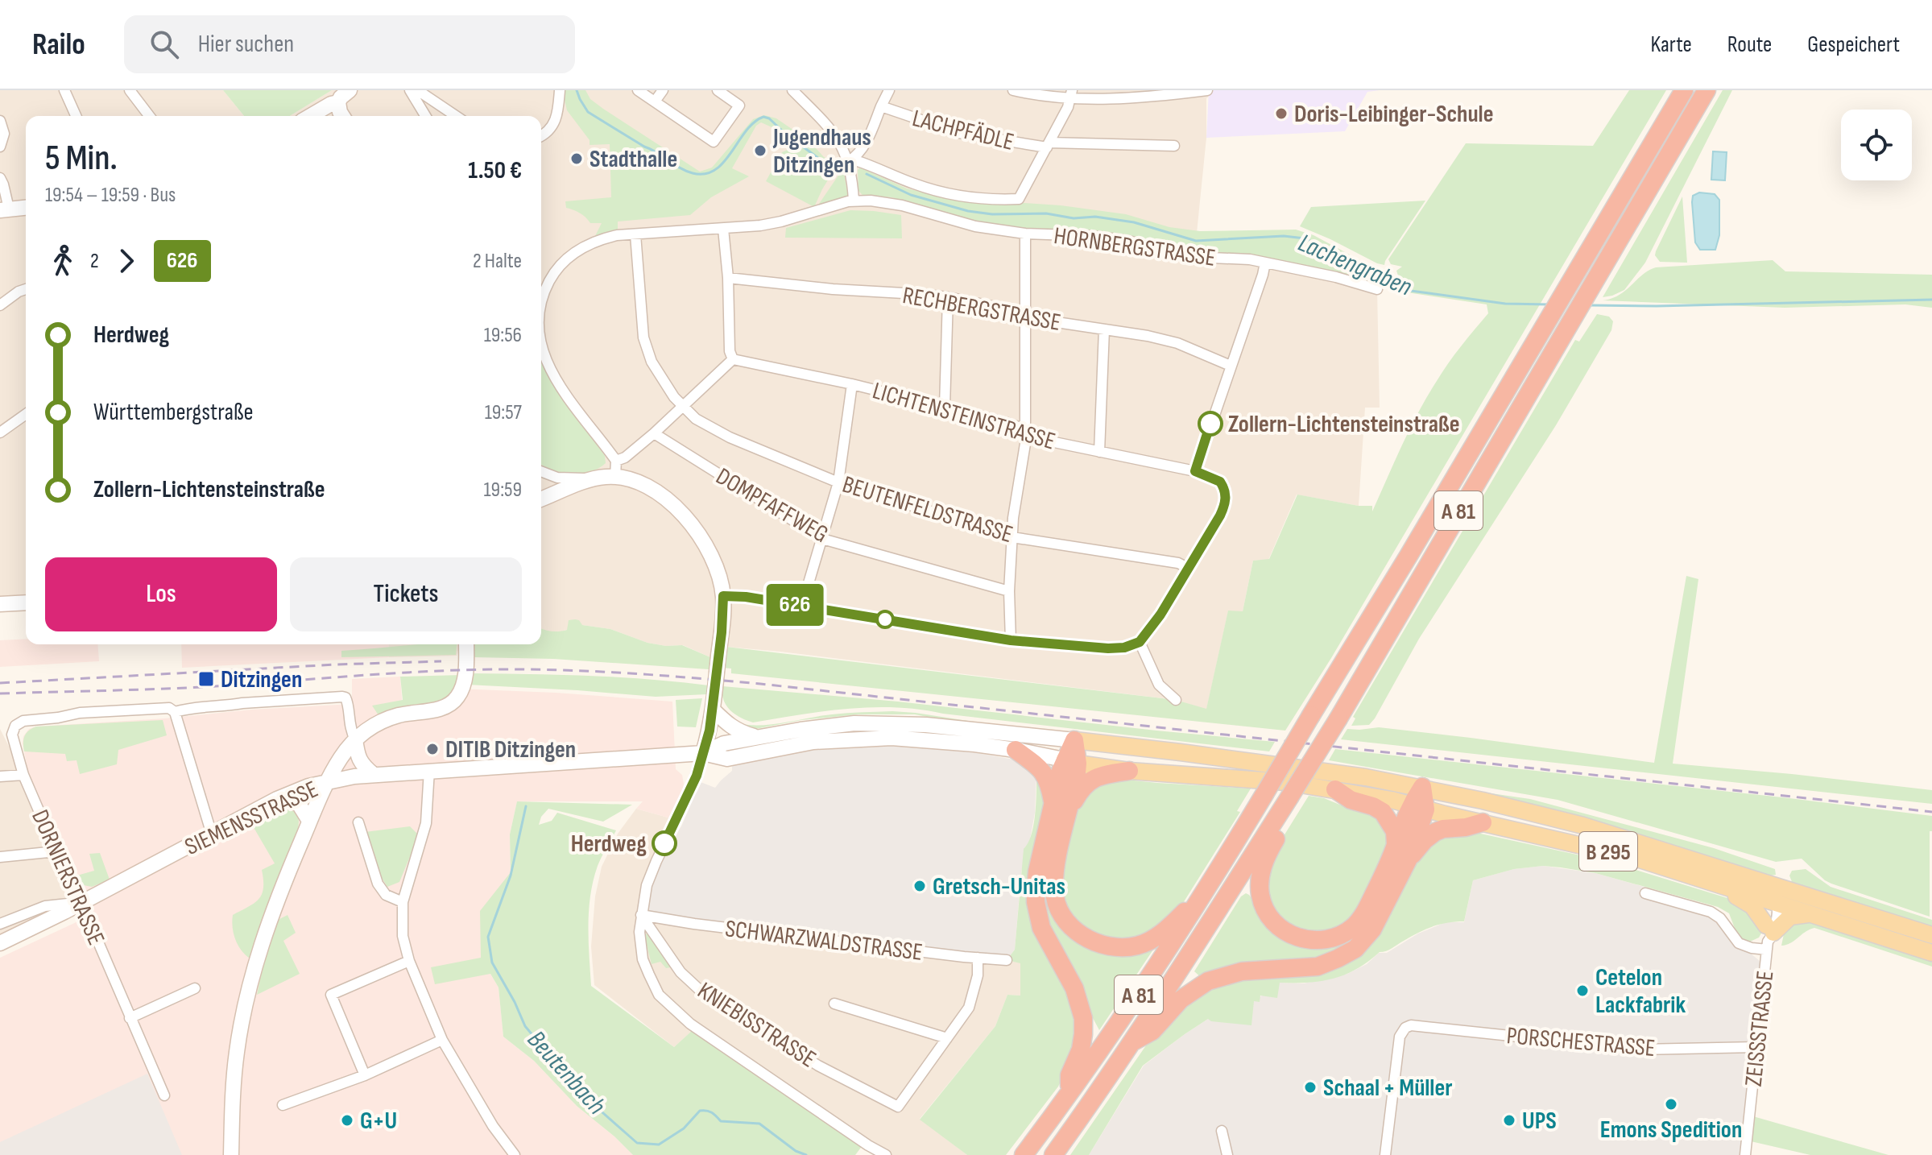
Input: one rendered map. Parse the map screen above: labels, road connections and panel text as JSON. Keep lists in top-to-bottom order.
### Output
{
  "streets": {
    "highway": ["A 81"],
    "main road": ["SIEMENSSTRASSE", "B 295"],
    "street": [
      "LACHPFÄDLE",
      "HORNBERGSTRASSE",
      "RECHBERGSTRASSE",
      "LICHTENSTEINSTRASSE",
      "DOMPFAFFWEG",
      "BEUTENFELDSTRASSE",
      "DORNIERSTRASSE",
      "SCHWARZWALDSTRASSE",
      "KNIEBISSTRASSE",
      "ZEISSSTRASSE",
      "PORSCHESTRASSE"
    ]
  },
  "crossings": [
    ["HORNBERGSTRASSE", "BEUTENFELDSTRASSE"],
    ["LICHTENSTEINSTRASSE", "BEUTENFELDSTRASSE"],
    ["A 81", "B 295"],
    ["SIEMENSSTRASSE", "DORNIERSTRASSE"],
    ["B 295", "ZEISSSTRASSE"],
    ["SCHWARZWALDSTRASSE", "KNIEBISSTRASSE"],
    ["ZEISSSTRASSE", "PORSCHESTRASSE"]
  ],
  "water": ["Lachengraben", "Beutenbach"],
  "places": {
    "other": [
      "Doris-Leibinger-Schule",
      "Jugendhaus Ditzingen",
      "Stadthalle",
      "Zollern-Lichtensteinstraße",
      "DITIB Ditzingen",
      "Herdweg",
      "Gretsch-Unitas",
      "Cetelon Lackfabrik",
      "Schaal + Müller",
      "Emons Spedition",
      "G+U",
      "UPS"
    ],
    "transit": ["Ditzingen"]
  },
  "lines": ["bus line 626"],
  "page": {
    "header": "Railo",
    "search": "Hier suchen",
    "nav": ["Karte", "Route", "Gespeichert"],
    "on_map": "626",
    "heading": ["5 Min.", "19:54 – 19:59 · Bus", "1.50 €"],
    "legs": ["2", "626", "2 Halte"],
    "list": [
      {
        "name": "Herdweg",
        "value": "19:56"
      },
      {
        "name": "Württembergstraße",
        "value": "19:57"
      },
      {
        "name": "Zollern-Lichtensteinstraße",
        "value": "19:59"
      }
    ],
    "buttons": ["Los", "Tickets"]
  }
}
